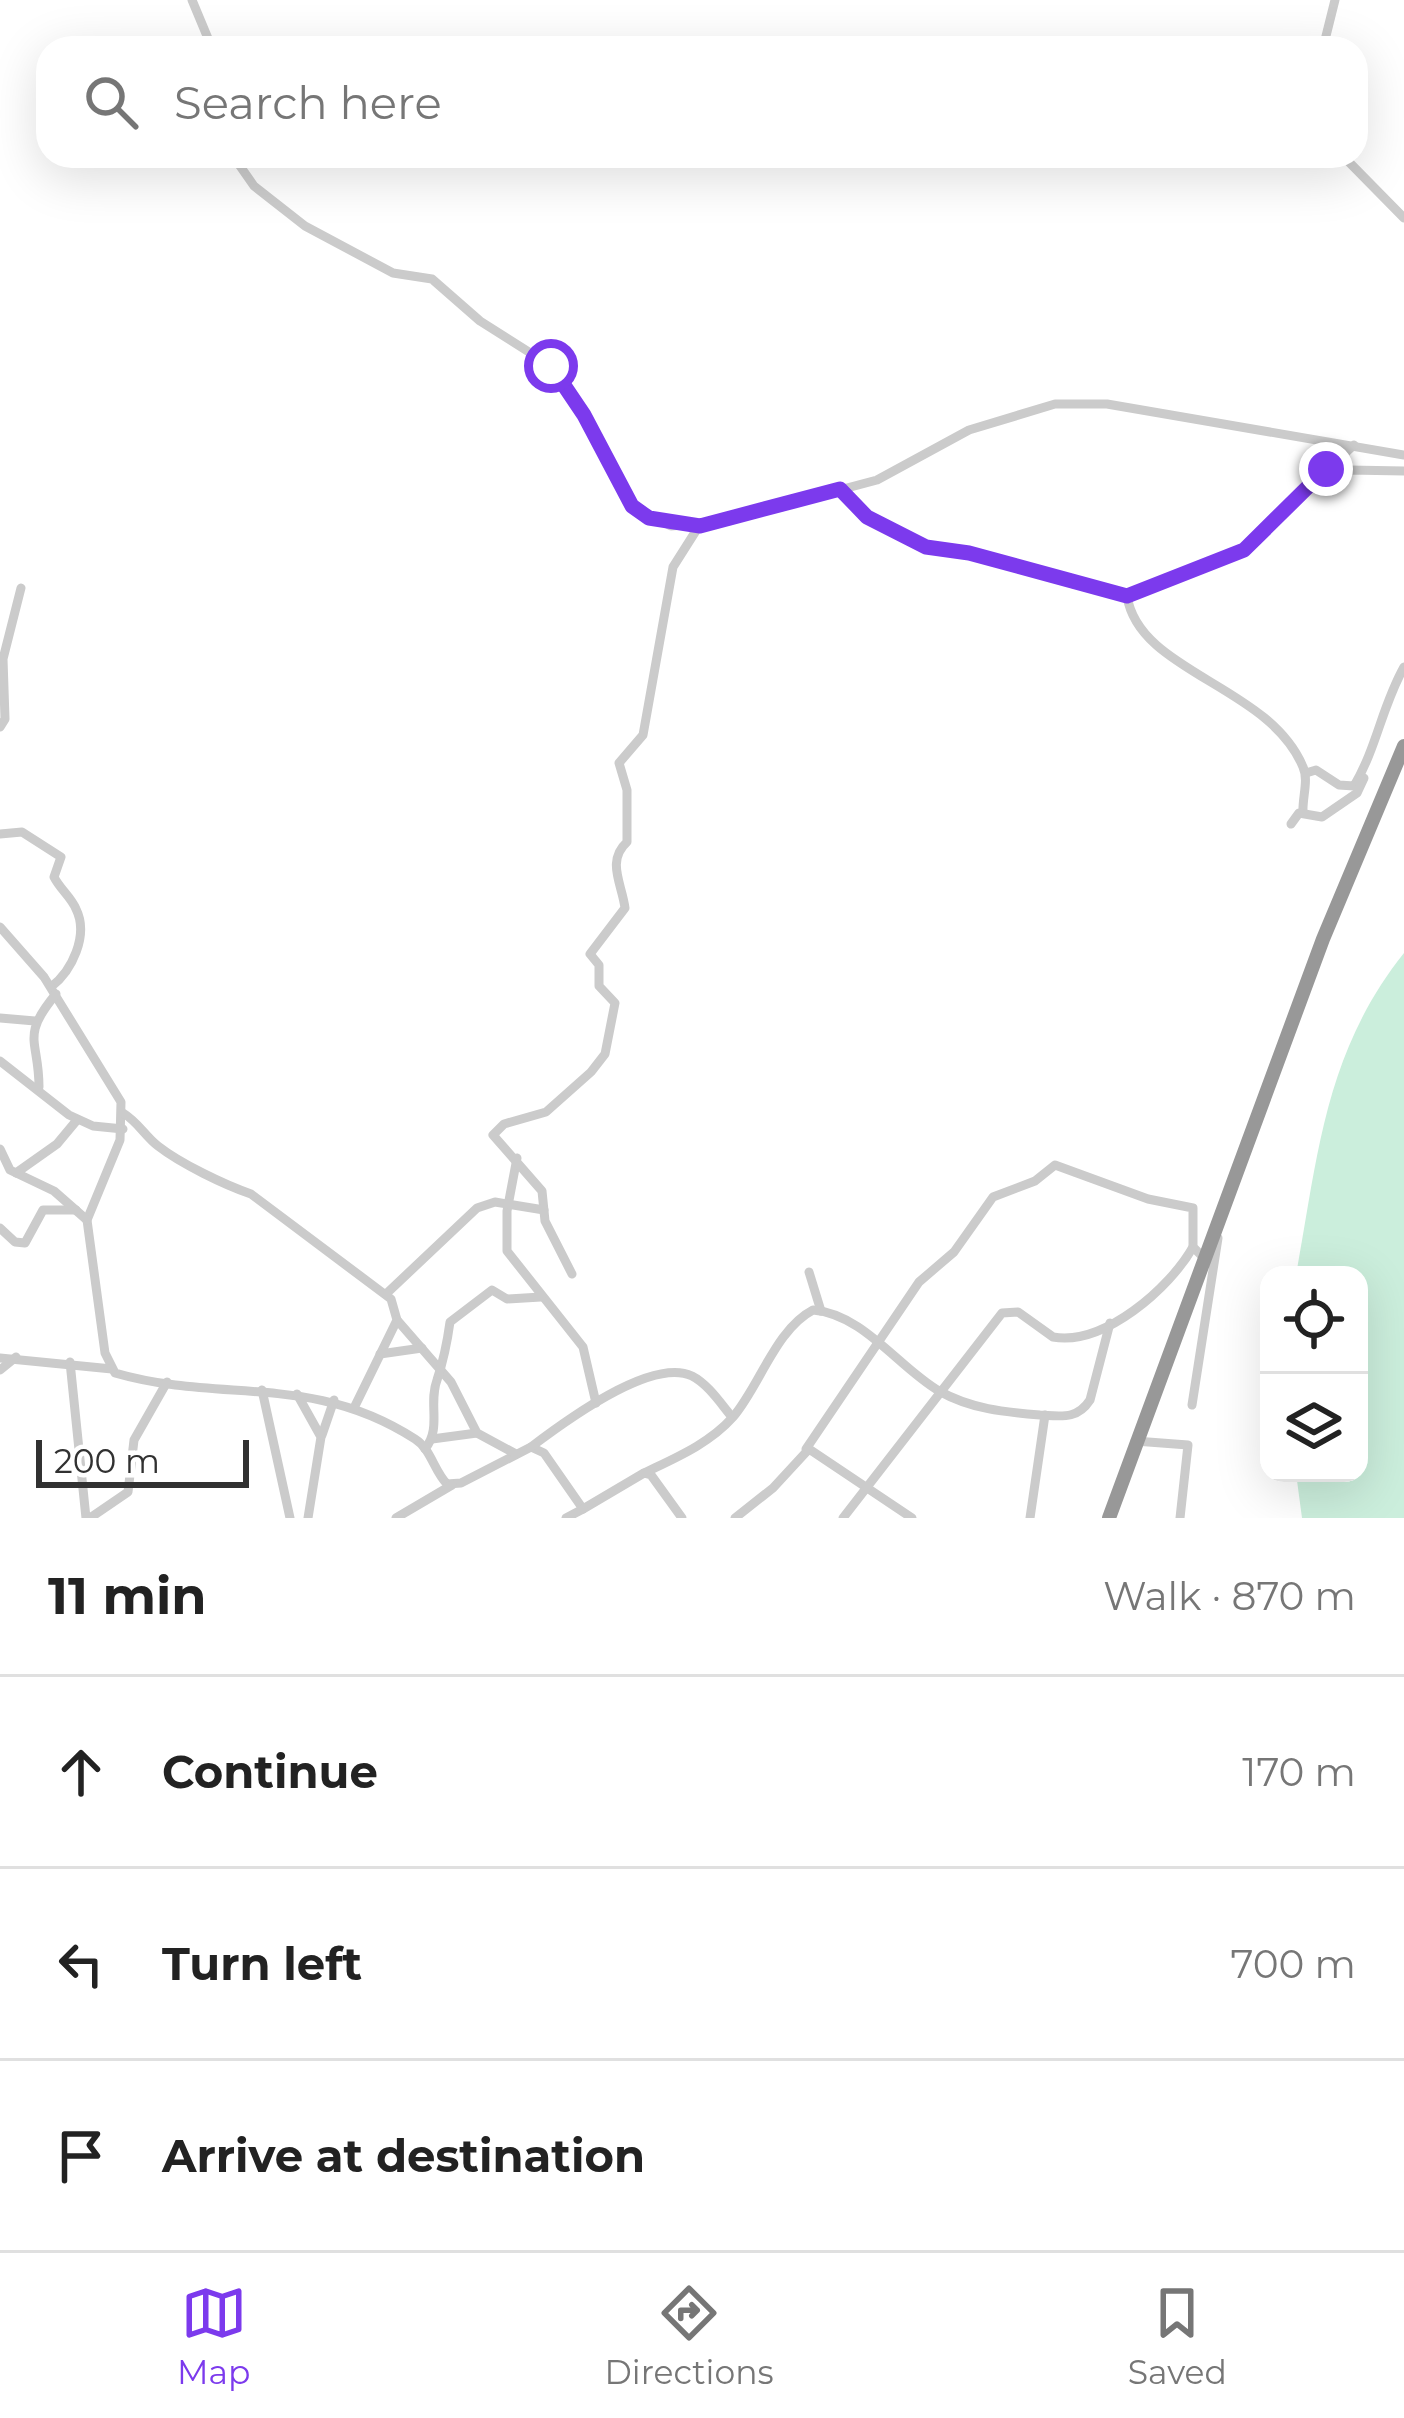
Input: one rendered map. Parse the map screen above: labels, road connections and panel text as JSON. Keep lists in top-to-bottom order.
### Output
{
  "scale_bar": "200 m",
  "page": {
    "search": "Search here",
    "scale": "200 m",
    "heading": ["11 min", "Walk · 870 m"],
    "list": [
      ["Continue", "170 m"],
      ["Turn left", "700 m"],
      "Arrive at destination"
    ],
    "nav": ["Map", "Directions", "Saved"]
  }
}
